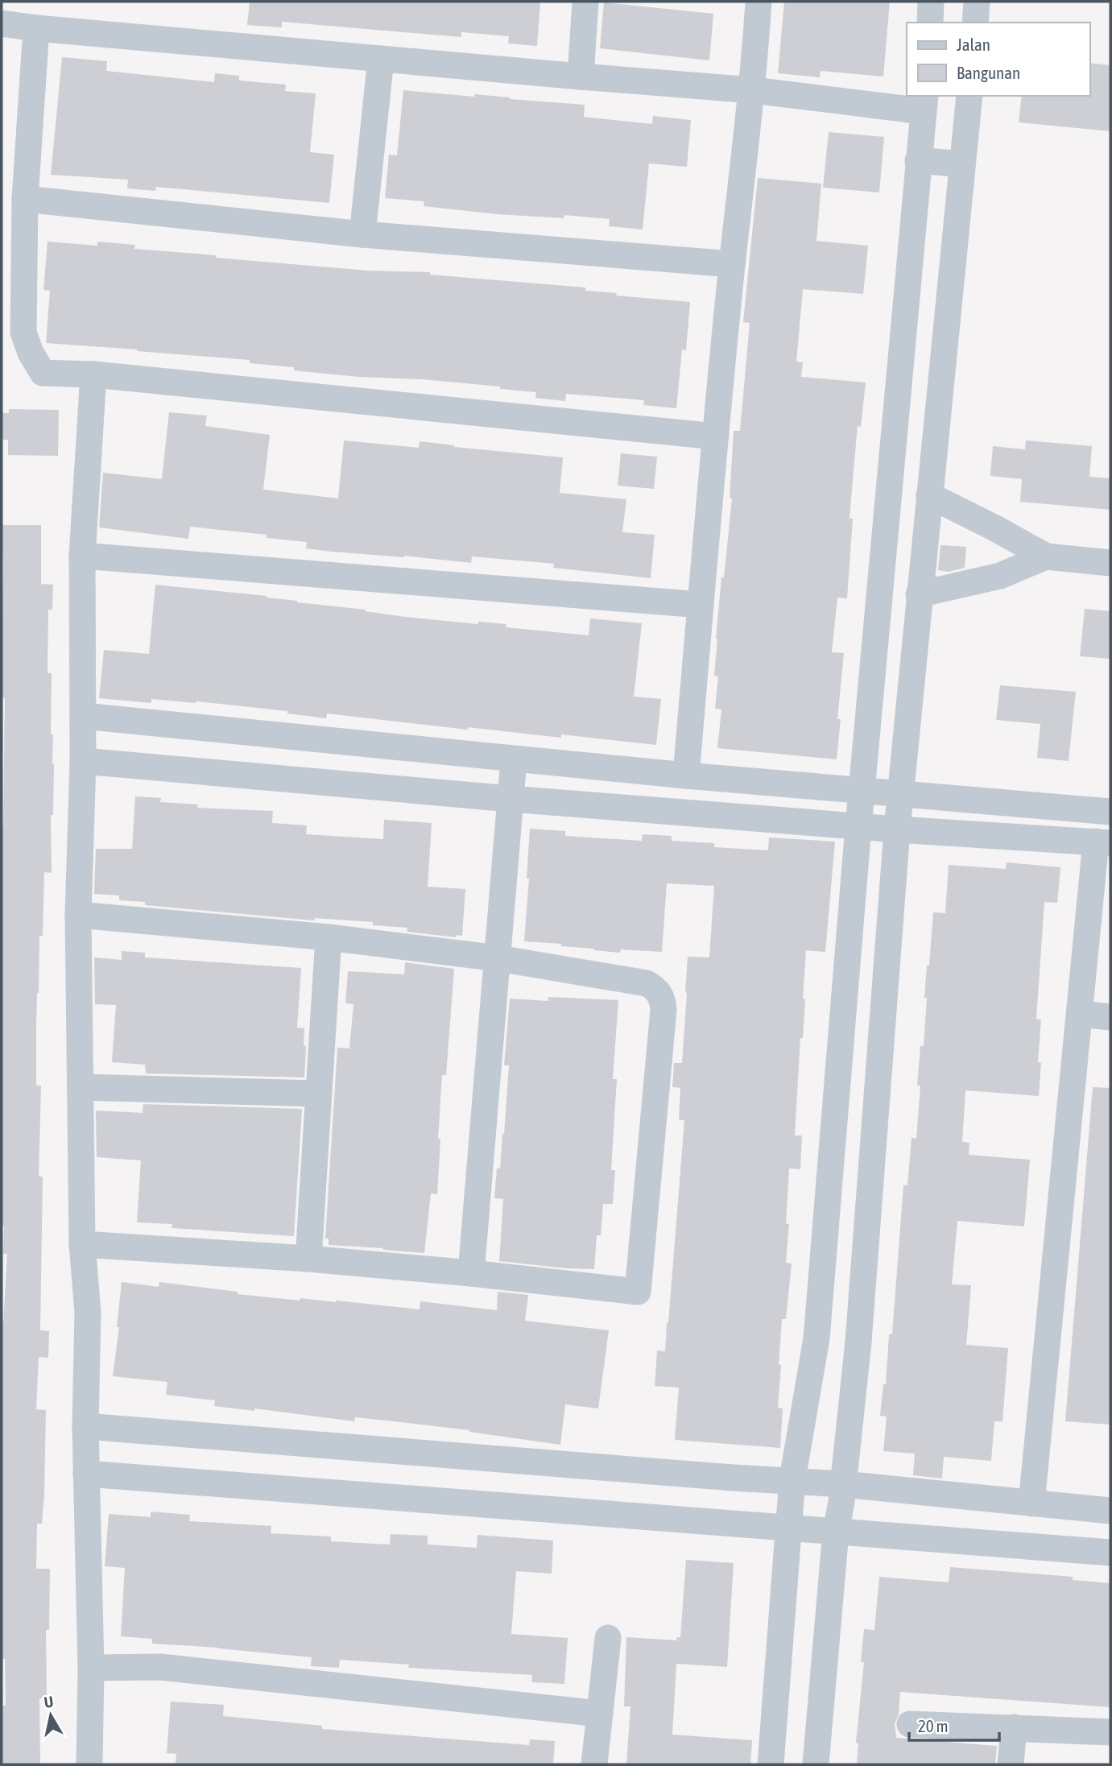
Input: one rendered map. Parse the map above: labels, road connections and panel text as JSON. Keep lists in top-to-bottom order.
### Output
{
  "legend": ["Jalan", "Bangunan"],
  "scale_bar": "20 m",
  "north": "top"
}
